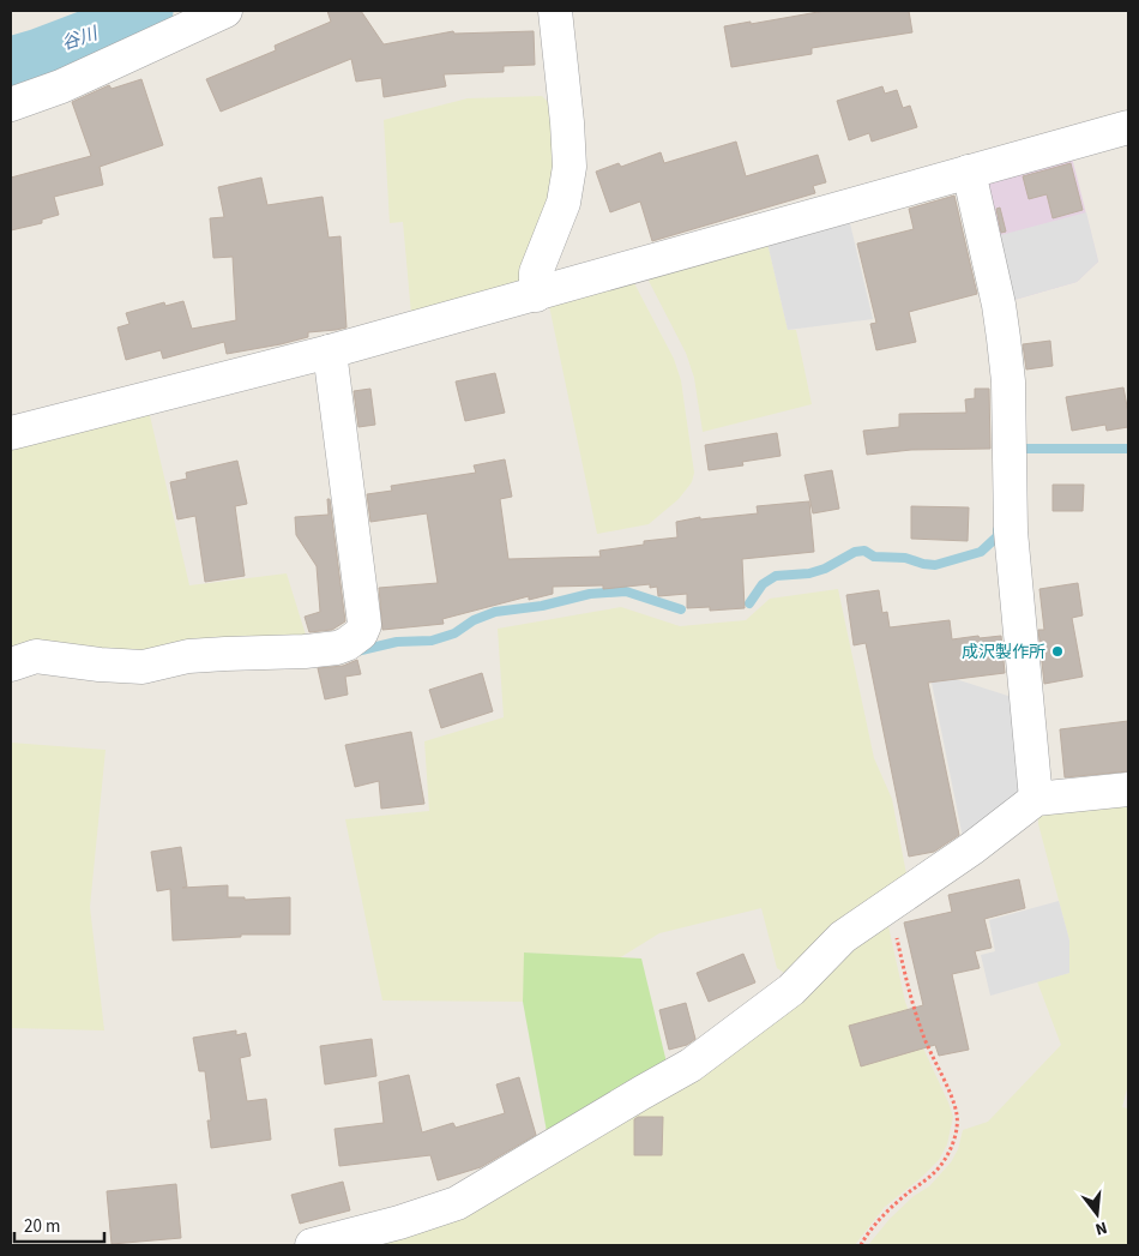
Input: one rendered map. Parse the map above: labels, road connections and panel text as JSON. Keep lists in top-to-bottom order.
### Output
{
  "water": ["谷川"],
  "places": ["成沢製作所"],
  "scale_bar": "20 m",
  "north": "bottom"
}
